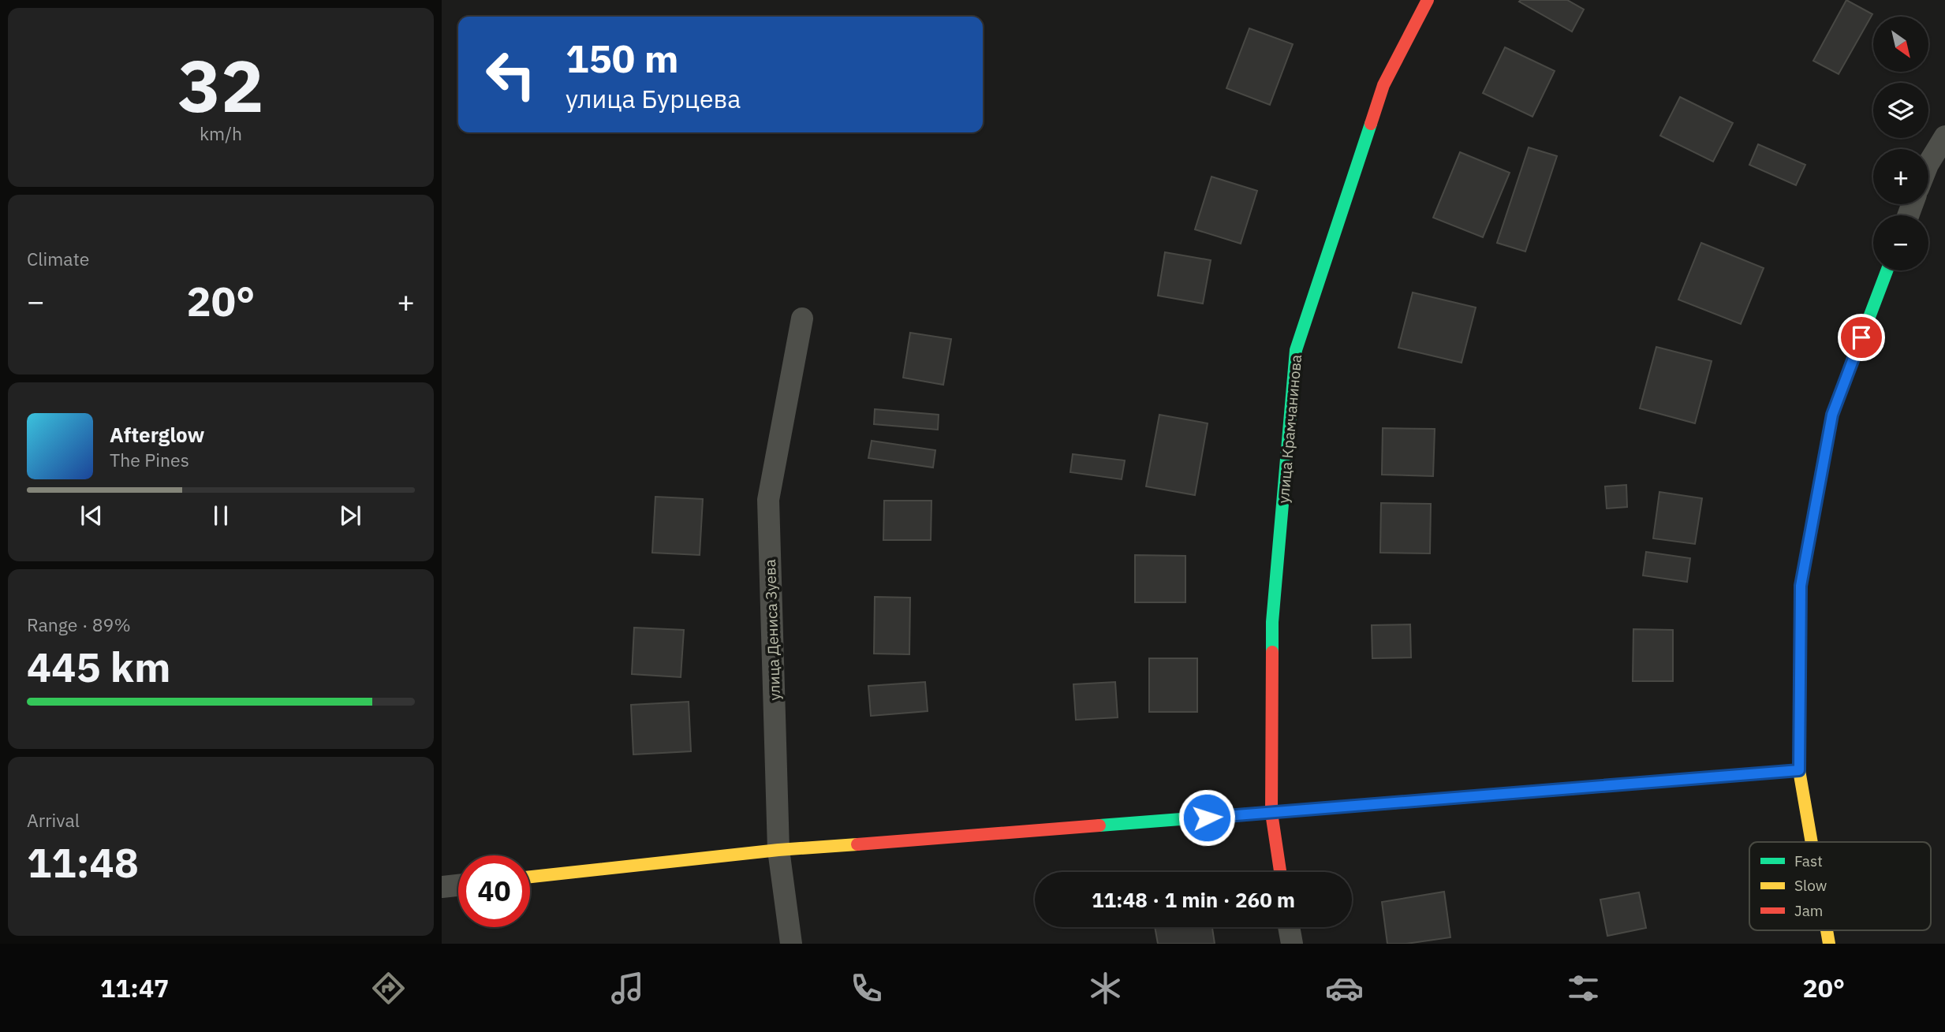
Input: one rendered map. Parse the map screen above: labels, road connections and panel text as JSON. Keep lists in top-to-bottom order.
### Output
{
  "streets": {
    "street": ["улица Крамчанинова", "улица Дениса Зуева"]
  },
  "legend": ["Fast", "Slow", "Jam"],
  "north": "bottom right",
  "page": {
    "tile": [
      ["32", "km/h"],
      "Climate",
      ["Range · 89%", "445 km"],
      ["Arrival", "11:48"]
    ],
    "map_buttons": ["+", "−"],
    "turn": ["150 m", "улица Бурцева"],
    "heat": ["−", "20°", "+"],
    "song": ["Afterglow", "The Pines"],
    "limit": "40",
    "trip": "11:48 · 1 min · 260 m",
    "tabs": ["11:47", "20°"]
  }
}
